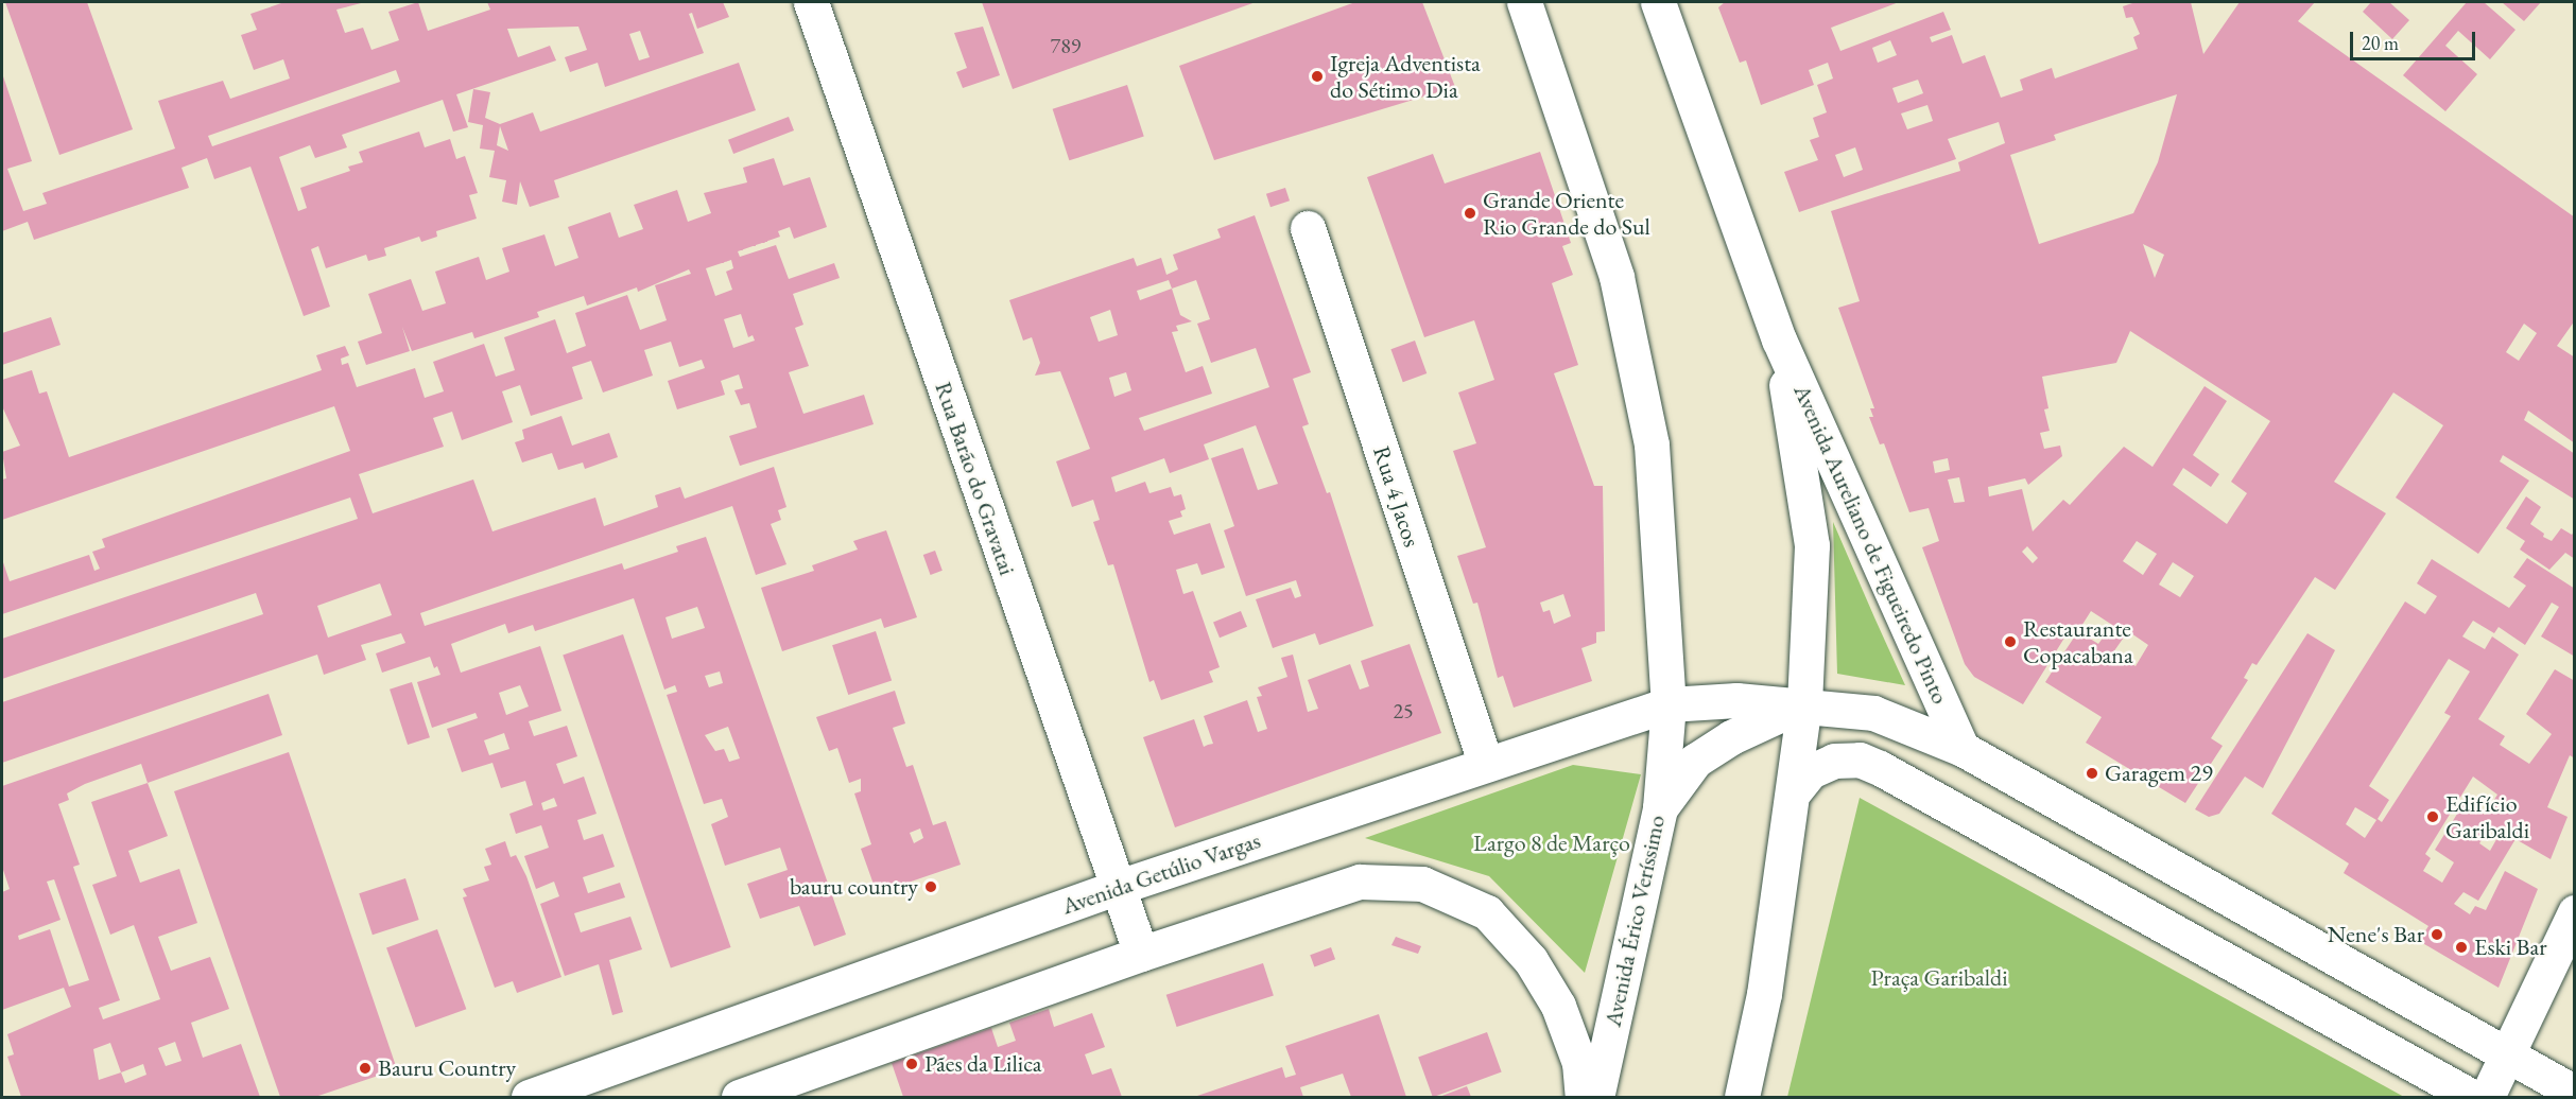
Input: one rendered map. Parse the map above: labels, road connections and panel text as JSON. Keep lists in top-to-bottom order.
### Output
{
  "streets": {
    "main road": [
      "Rua Barão do Gravatai",
      "Rua 4 Jacos",
      "Avenida Aureliano de Figueiredo Pinto",
      "Avenida Getúlio Vargas",
      "Avenida Érico Veríssimo"
    ]
  },
  "crossings": [
    ["Rua Barão do Gravatai", "Avenida Getúlio Vargas"],
    ["Rua 4 Jacos", "Avenida Getúlio Vargas"],
    ["Avenida Aureliano de Figueiredo Pinto", "Avenida Getúlio Vargas"],
    ["Avenida Getúlio Vargas", "Avenida Érico Veríssimo"]
  ],
  "parks": ["Largo 8 de Março", "Praça Garibaldi"],
  "places": [
    "Igreja Adventista do Sétimo Dia",
    "Grande Oriente Rio Grande do Sul",
    "Restaurante Copacabana",
    "Garagem 29",
    "Edifício Garibaldi",
    "bauru country",
    "Nene's Bar",
    "Eski Bar",
    "Pães da Lilica",
    "Bauru Country"
  ],
  "house_numbers": ["789", "25"],
  "scale_bar": "20 m"
}
